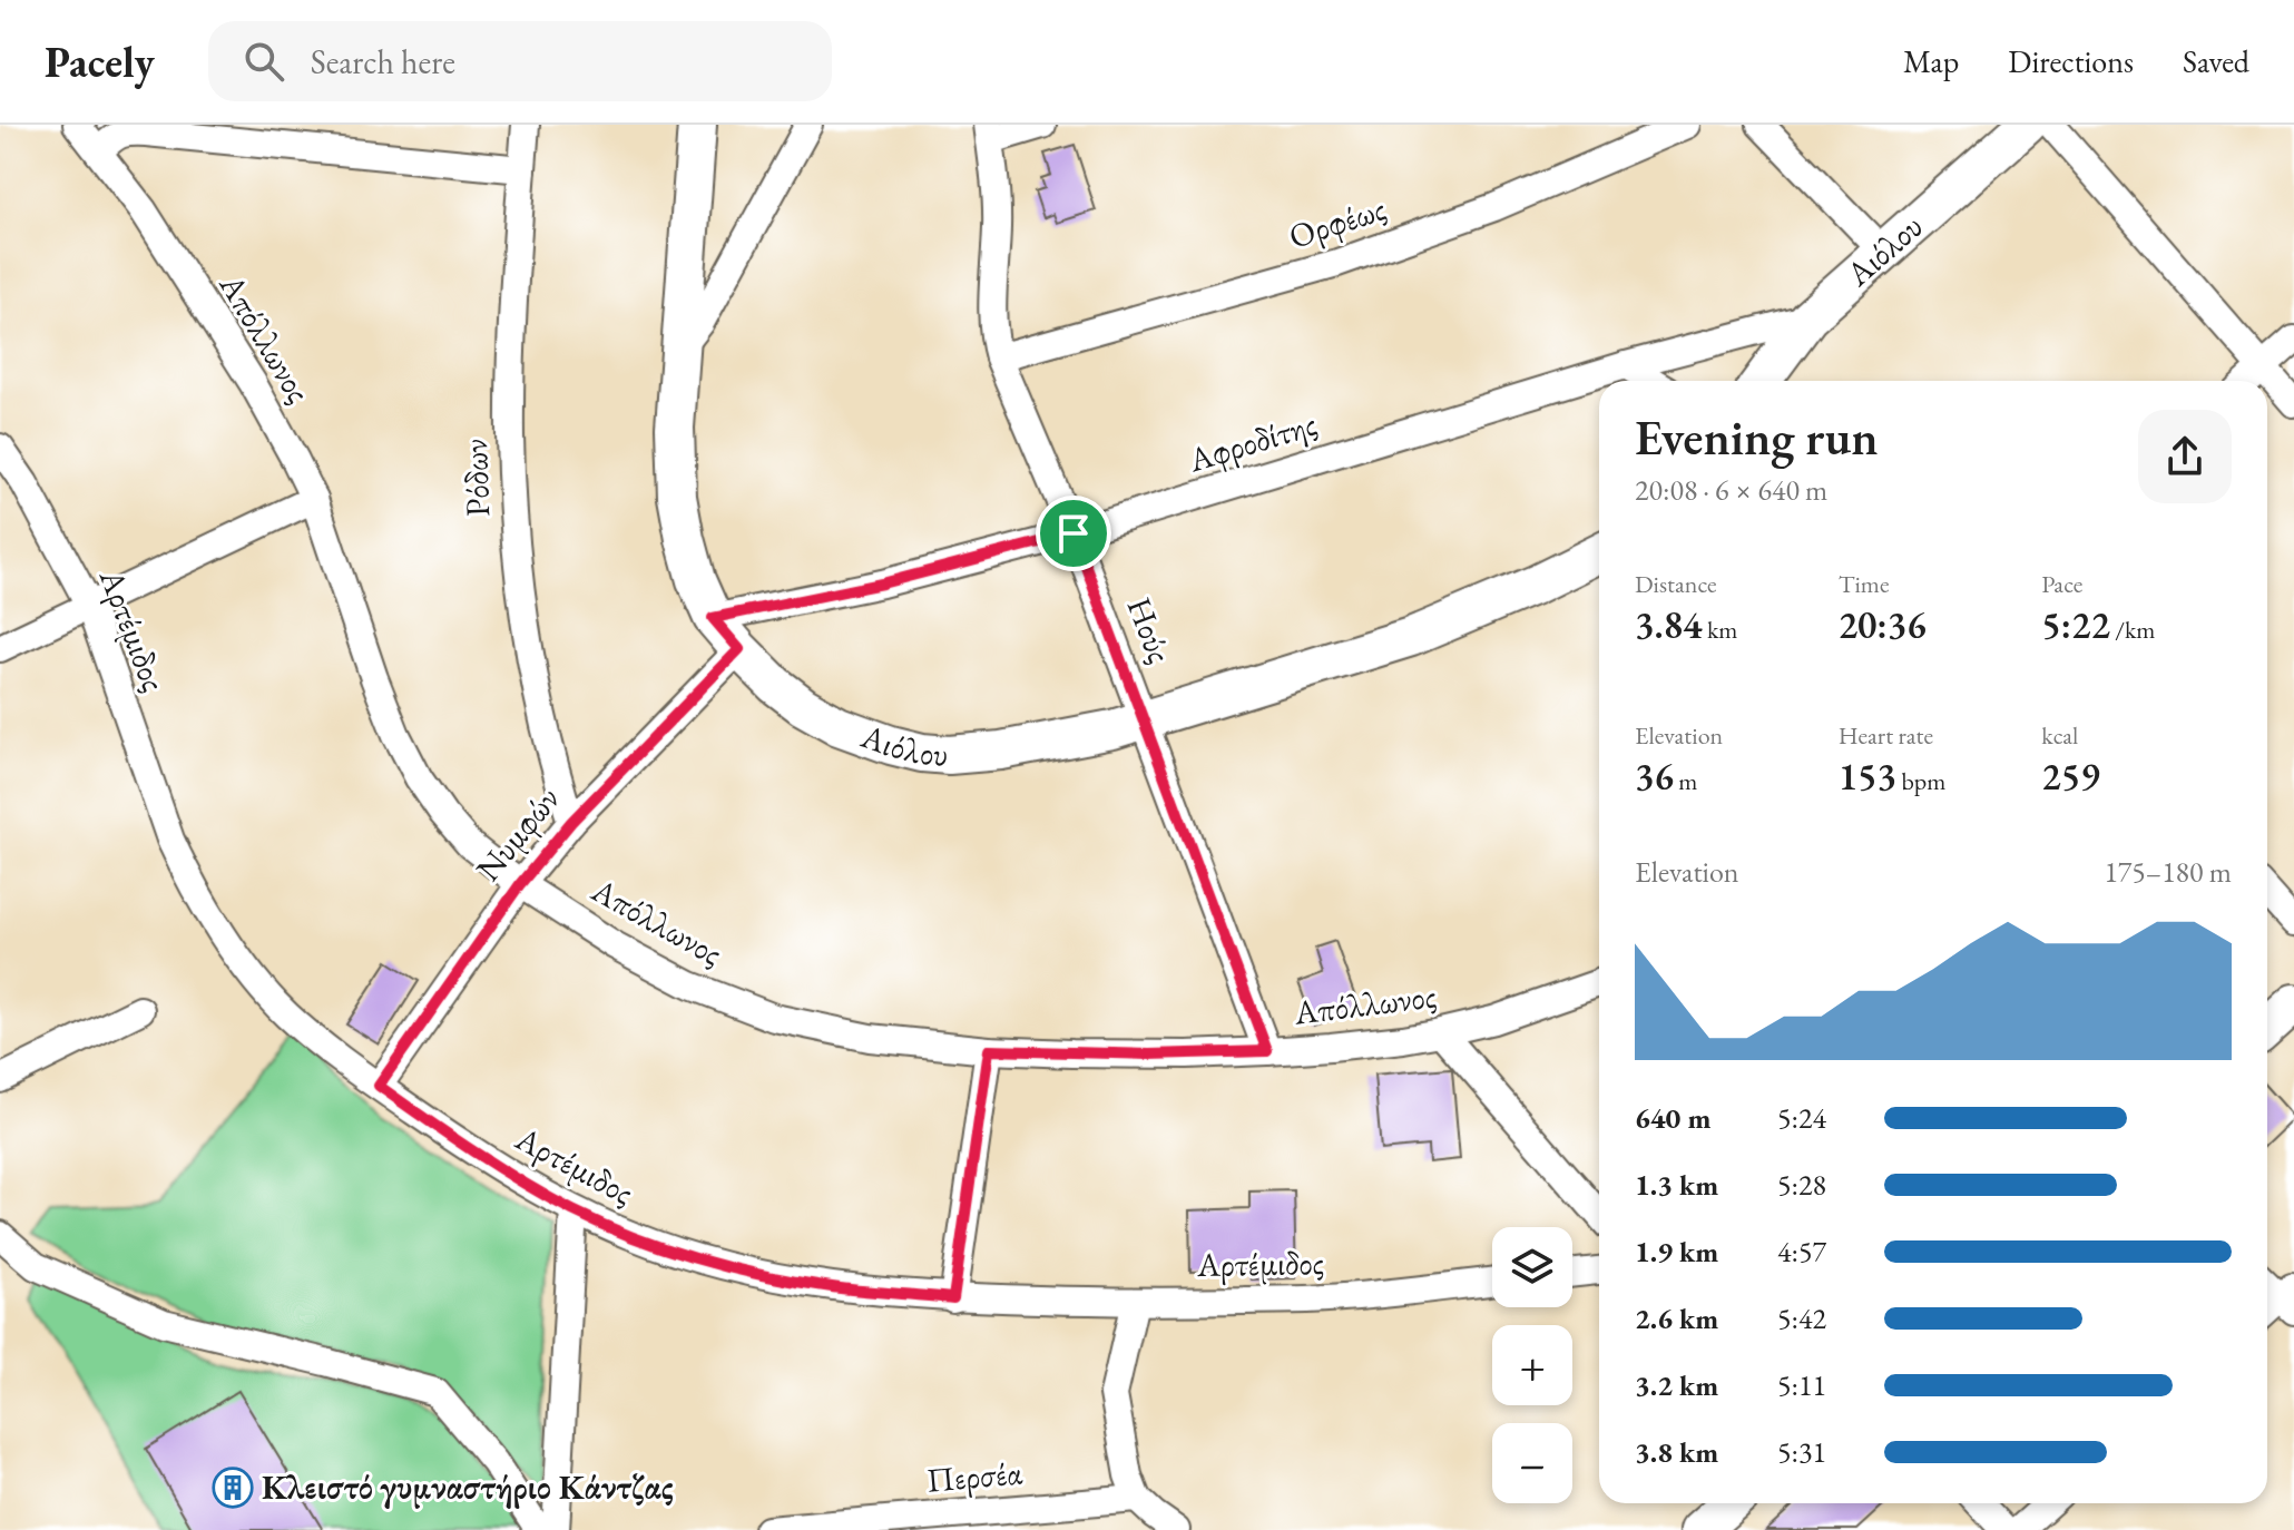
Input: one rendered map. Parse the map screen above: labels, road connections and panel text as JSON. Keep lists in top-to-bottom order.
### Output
{
  "streets": {
    "street": [
      "Ορφέως",
      "Αιόλου",
      "Απόλλωνος",
      "Αφροδίτης",
      "Ρόδων",
      "Αρτέμιδος",
      "Ηούς",
      "Νυμφών",
      "Περσέα"
    ]
  },
  "crossings": [
    ["Ορφέως", "Ηούς"],
    ["Αιόλου", "Αφροδίτης"],
    ["Αιόλου", "Ηούς"],
    ["Αιόλου", "Νυμφών"],
    ["Απόλλωνος", "Ηούς"],
    ["Απόλλωνος", "Νυμφών"],
    ["Αφροδίτης", "Ηούς"],
    ["Ρόδων", "Νυμφών"],
    ["Αρτέμιδος", "Νυμφών"]
  ],
  "places": {
    "building": ["Κλειστό γυμναστήριο Κάντζας"]
  },
  "page": {
    "header": "Pacely",
    "search": "Search here",
    "nav": ["Map", "Directions", "Saved"],
    "heading": ["Evening run", "20:08 · 6 × 640 m"],
    "stats": [
      ["Distance", "3.84 km"],
      ["Time", "20:36"],
      ["Pace", "5:22 /km"],
      ["Elevation", "36 m"],
      ["Heart rate", "153 bpm"],
      ["kcal", "259"]
    ],
    "chart": ["Elevation", "175–180 m"],
    "list": [
      {
        "name": "640 m",
        "note": "5:24"
      },
      {
        "name": "1.3 km",
        "note": "5:28"
      },
      {
        "name": "1.9 km",
        "note": "4:57"
      },
      {
        "name": "2.6 km",
        "note": "5:42"
      },
      {
        "name": "3.2 km",
        "note": "5:11"
      },
      {
        "name": "3.8 km",
        "note": "5:31"
      }
    ],
    "map_buttons": ["+", "−"]
  }
}
